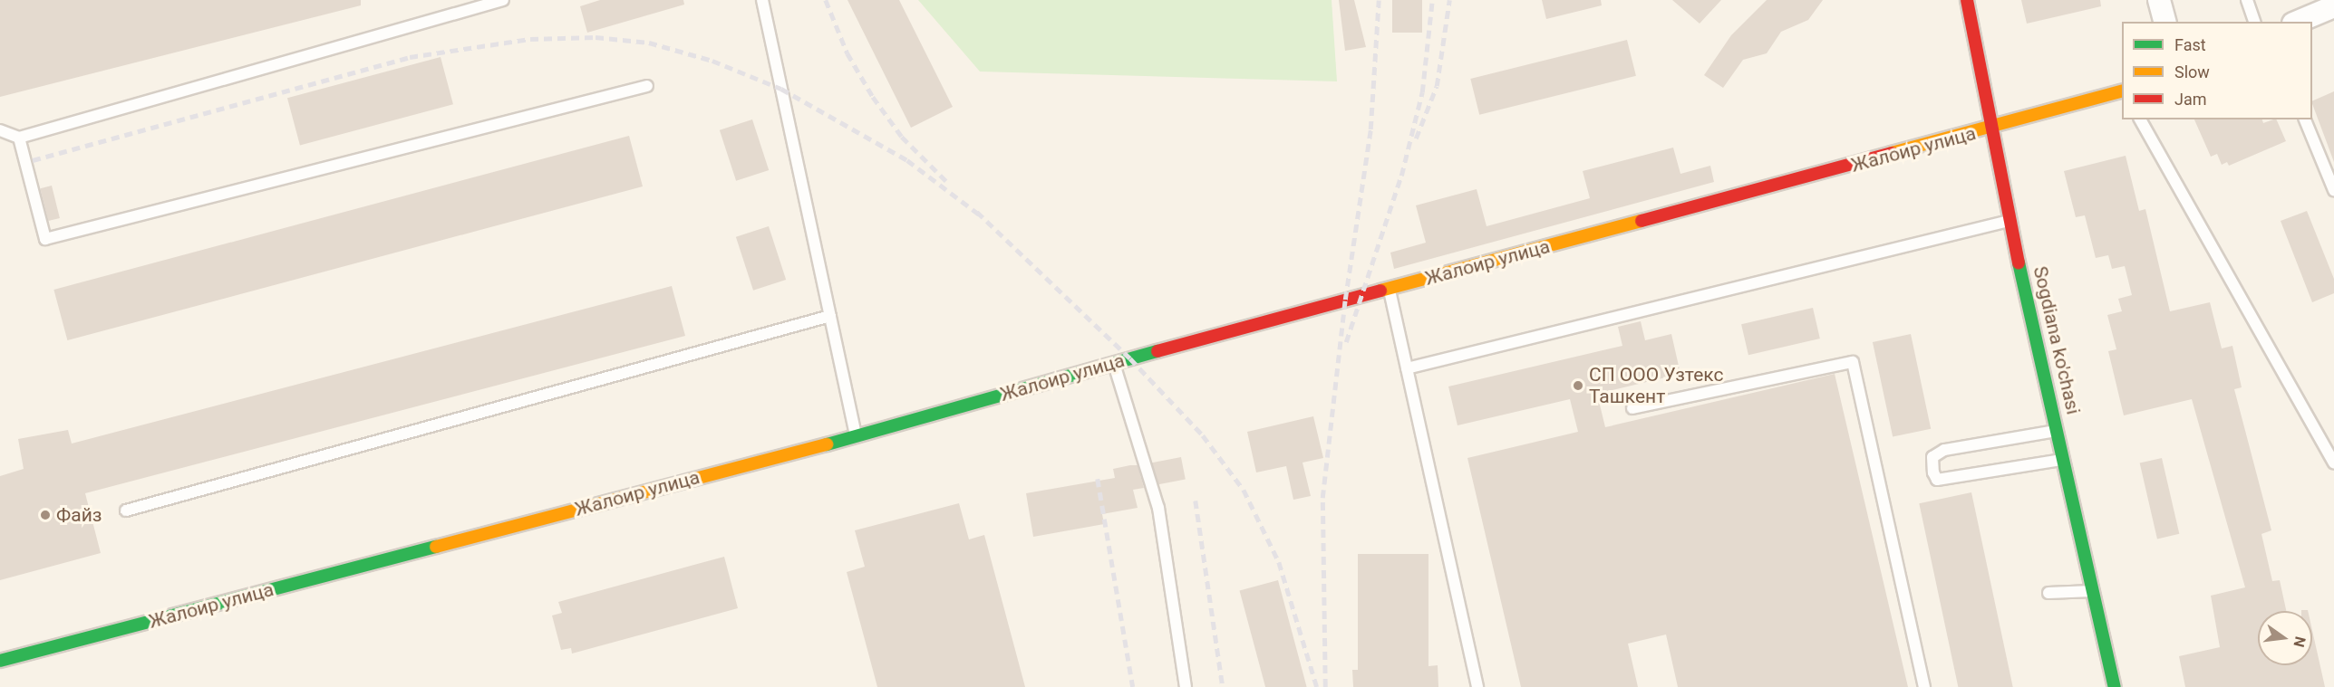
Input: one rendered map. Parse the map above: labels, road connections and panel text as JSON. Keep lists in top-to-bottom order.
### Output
{
  "streets": {
    "street": ["Жалоир улица", "Sogdiana ko'chasi"]
  },
  "crossings": [
    ["Жалоир улица", "Sogdiana ko'chasi"]
  ],
  "places": ["СП ООО Узтекс Ташкент", "Файз"],
  "legend": ["Fast", "Slow", "Jam"],
  "north": "right"
}
